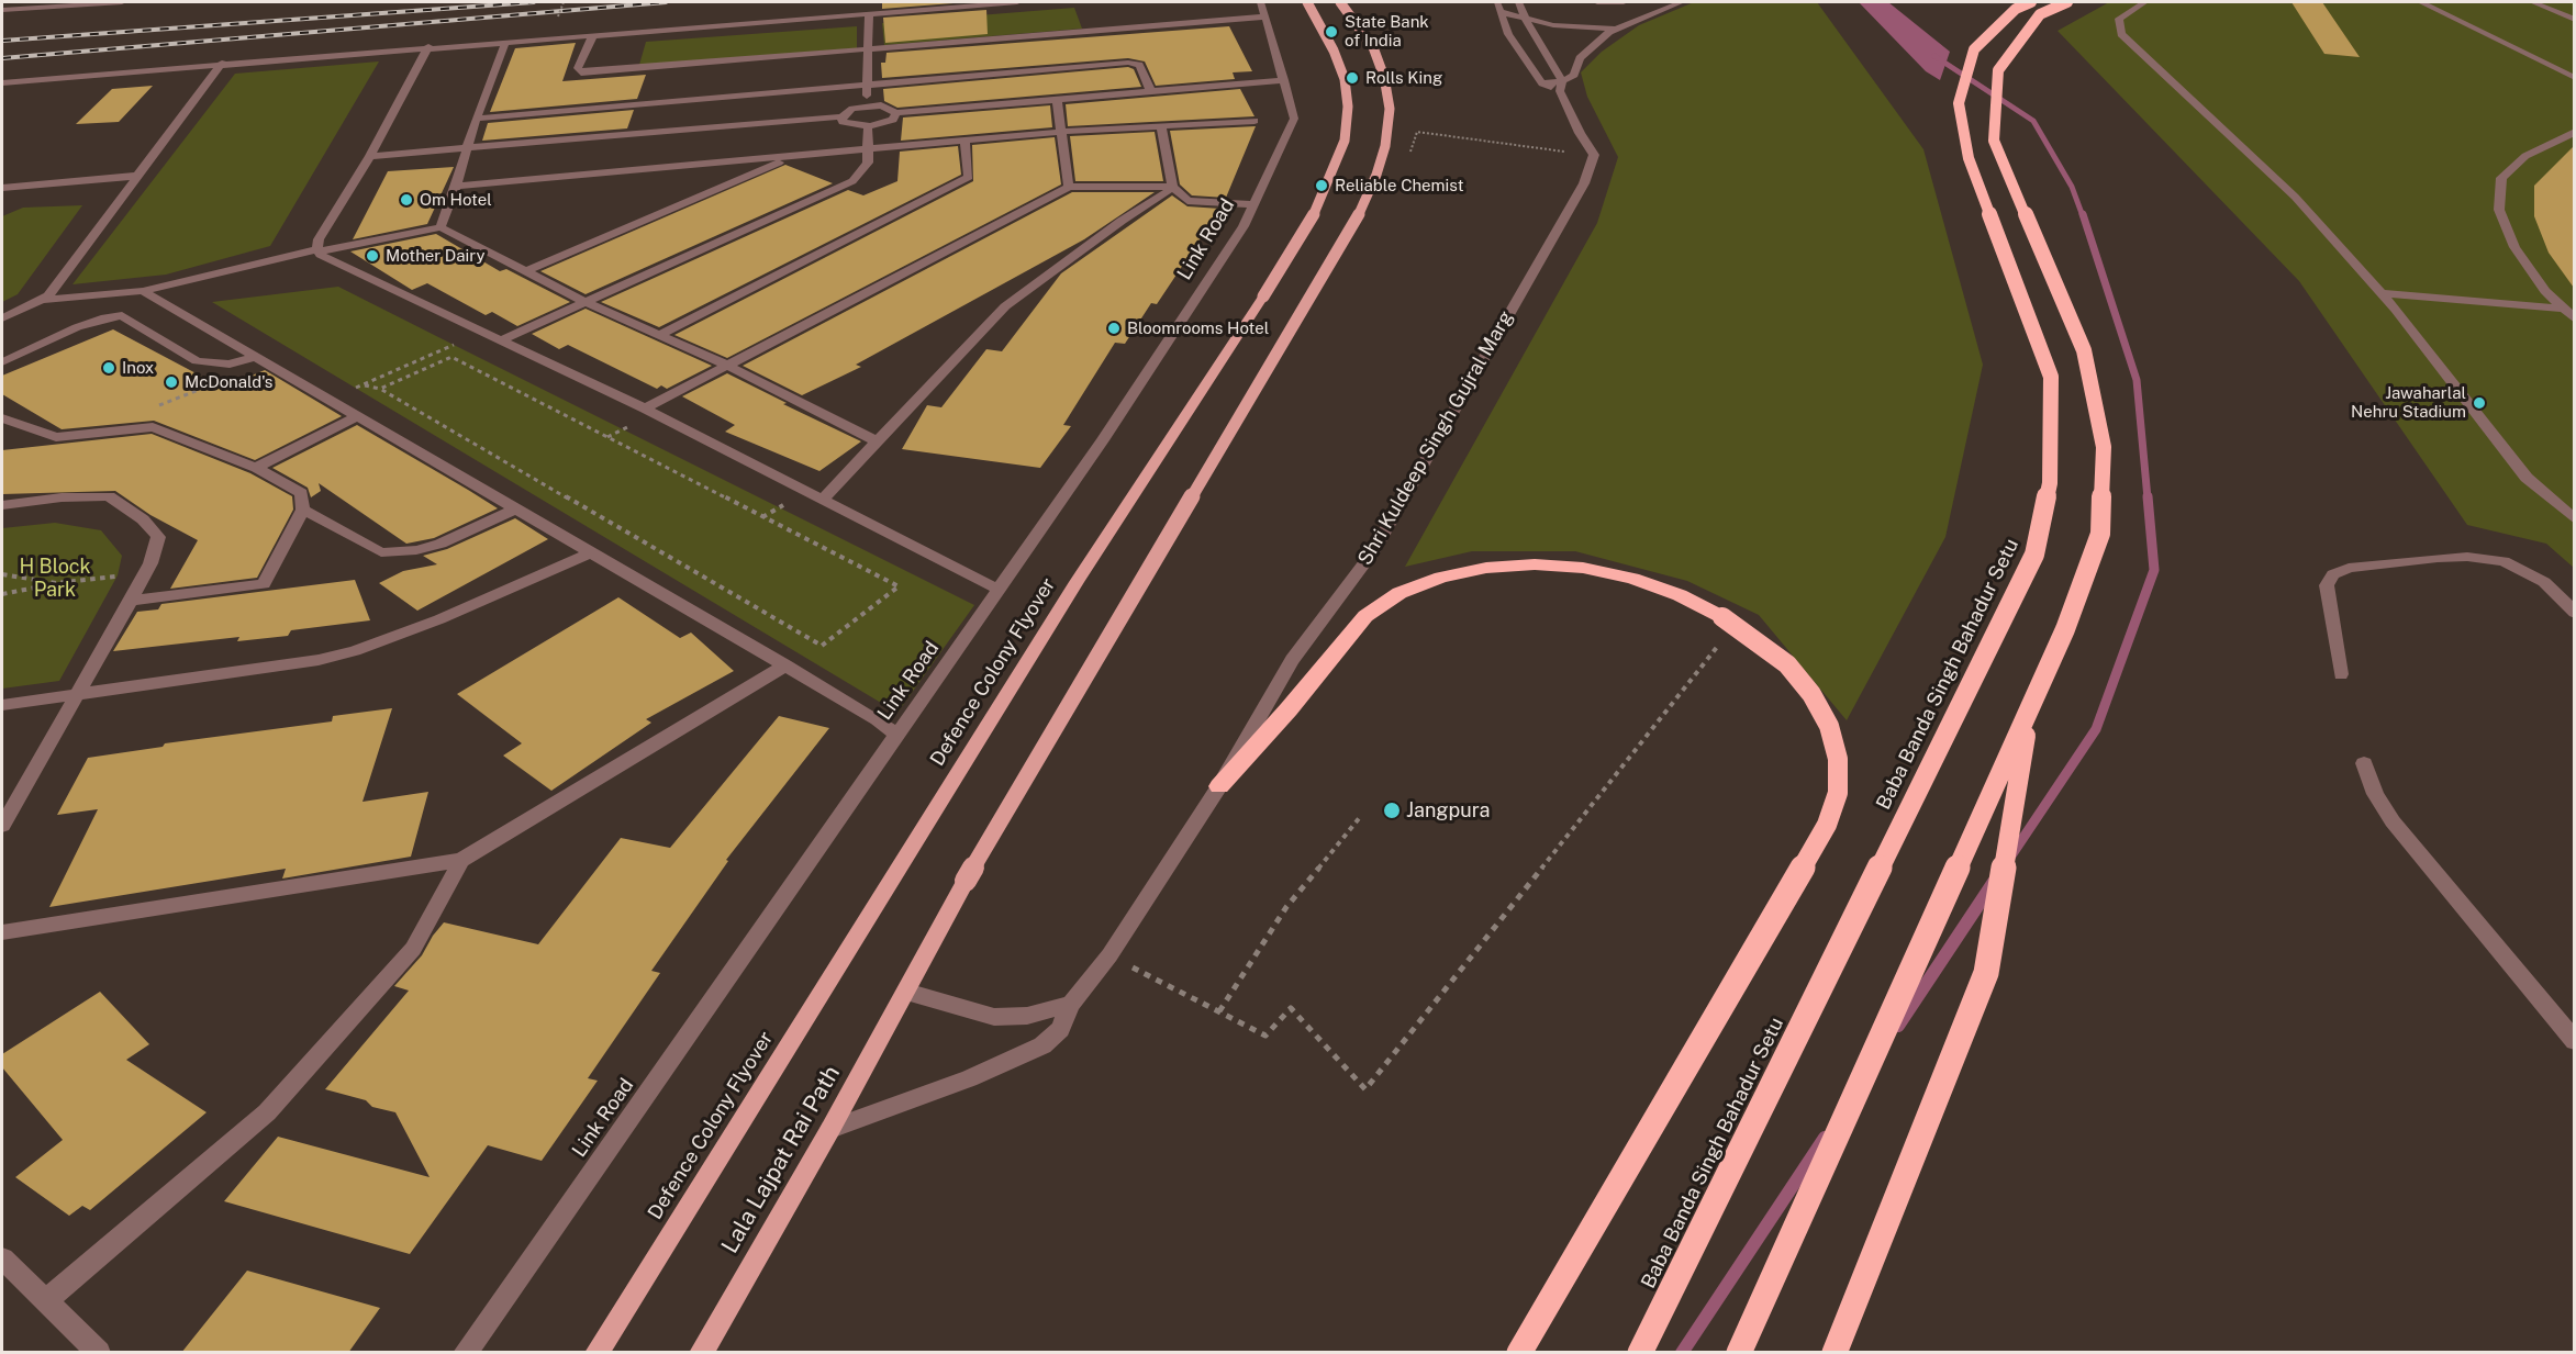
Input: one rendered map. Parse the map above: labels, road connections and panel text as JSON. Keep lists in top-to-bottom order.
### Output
{
  "streets": {
    "highway": ["Baba Banda Singh Bahadur Setu"],
    "main road": ["Defence Colony Flyover", "Lala Lajpat Rai Path"],
    "street": ["Link Road", "Shri Kuldeep Singh Gujral Marg"]
  },
  "crossings": [
    ["Shri Kuldeep Singh Gujral Marg", "Lala Lajpat Rai Path"]
  ],
  "parks": ["H Block Park"],
  "places": [
    "State Bank of India",
    "Rolls King",
    "Reliable Chemist",
    "Om Hotel",
    "Mother Dairy",
    "Bloomrooms Hotel",
    "Inox",
    "McDonald's",
    "Jawaharlal Nehru Stadium",
    "Jangpura"
  ]
}
